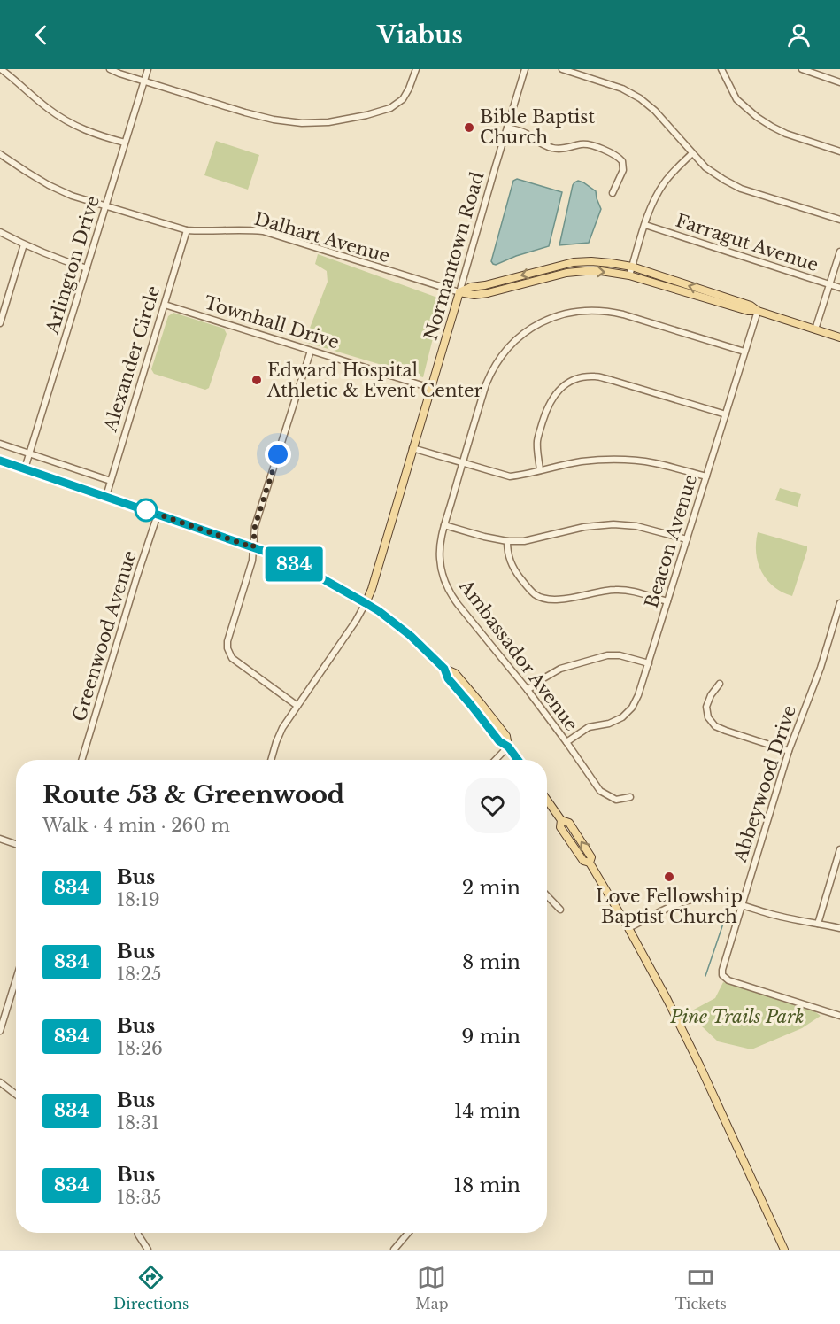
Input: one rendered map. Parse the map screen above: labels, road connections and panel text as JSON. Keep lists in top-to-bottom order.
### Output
{
  "streets": {
    "main road": ["Dalhart Avenue", "Normantown Road"],
    "street": [
      "Farragut Avenue",
      "Arlington Drive",
      "Townhall Drive",
      "Alexander Circle",
      "Beacon Avenue",
      "Greenwood Avenue",
      "Ambassador Avenue",
      "Abbeywood Drive"
    ]
  },
  "crossings": [
    ["Dalhart Avenue", "Normantown Road"],
    ["Dalhart Avenue", "Arlington Drive"],
    ["Dalhart Avenue", "Alexander Circle"],
    ["Dalhart Avenue", "Beacon Avenue"],
    ["Normantown Road", "Townhall Drive"],
    ["Townhall Drive", "Alexander Circle"],
    ["Beacon Avenue", "Ambassador Avenue"]
  ],
  "parks": ["Pine Trails Park"],
  "places": ["Bible Baptist Church", "Edward Hospital Athletic & Event Center", "Love Fellowship Baptist Church"],
  "lines": ["bus line 834"],
  "page": {
    "header": "Viabus",
    "on_map": "834",
    "heading": ["Route 53 & Greenwood", "Walk · 4 min · 260 m"],
    "list": [
      {
        "mark": "834",
        "name": "Bus",
        "note": "18:19",
        "value": "2 min"
      },
      {
        "mark": "834",
        "name": "Bus",
        "note": "18:25",
        "value": "8 min"
      },
      {
        "mark": "834",
        "name": "Bus",
        "note": "18:26",
        "value": "9 min"
      },
      {
        "mark": "834",
        "name": "Bus",
        "note": "18:31",
        "value": "14 min"
      },
      {
        "mark": "834",
        "name": "Bus",
        "note": "18:35",
        "value": "18 min"
      }
    ],
    "tabs": ["Directions", "Map", "Tickets"]
  }
}
